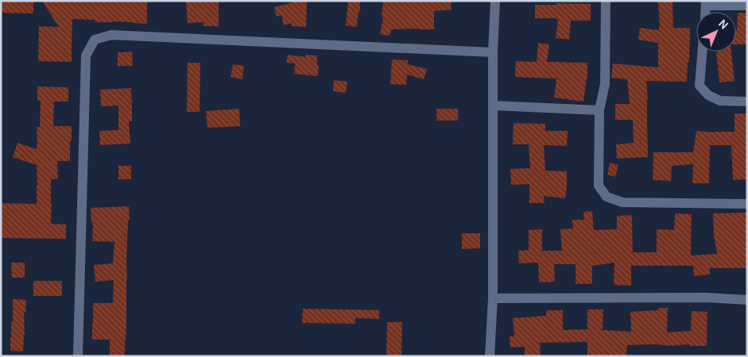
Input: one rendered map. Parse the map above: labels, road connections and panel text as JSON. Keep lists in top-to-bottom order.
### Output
{
  "north": "top right"
}
